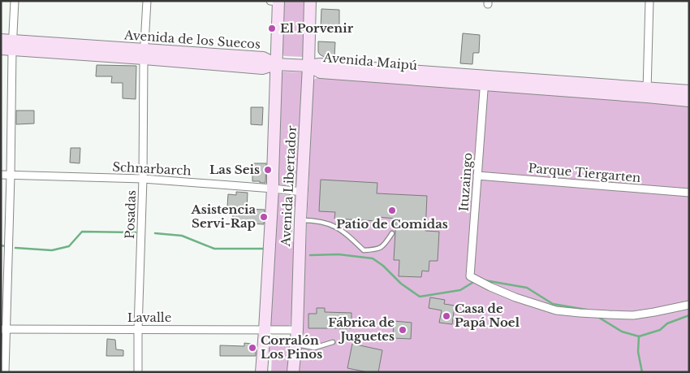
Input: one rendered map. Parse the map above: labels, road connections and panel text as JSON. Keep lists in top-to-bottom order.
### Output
{
  "streets": {
    "main road": ["Avenida de los Suecos", "Avenida Maipú", "Avenida Libertador"],
    "street": [
      "Schnarbarch",
      "Parque Tiergarten",
      "Ituzaingo",
      "Posadas",
      "Lavalle"
    ]
  },
  "crossings": [
    ["Avenida de los Suecos", "Avenida Maipú"],
    ["Avenida de los Suecos", "Avenida Libertador"],
    ["Avenida de los Suecos", "Posadas"],
    ["Avenida Maipú", "Avenida Libertador"],
    ["Schnarbarch", "Avenida Libertador"],
    ["Schnarbarch", "Posadas"],
    ["Parque Tiergarten", "Ituzaingo"],
    ["Avenida Libertador", "Lavalle"],
    ["Posadas", "Lavalle"]
  ],
  "places": [
    "El Porvenir",
    "Las Seis",
    "Patio de Comidas",
    "Asistencia Servi-Rap",
    "Casa de Papá Noel",
    "Fábrica de Juguetes",
    "Corralón Los Pinos"
  ]
}
